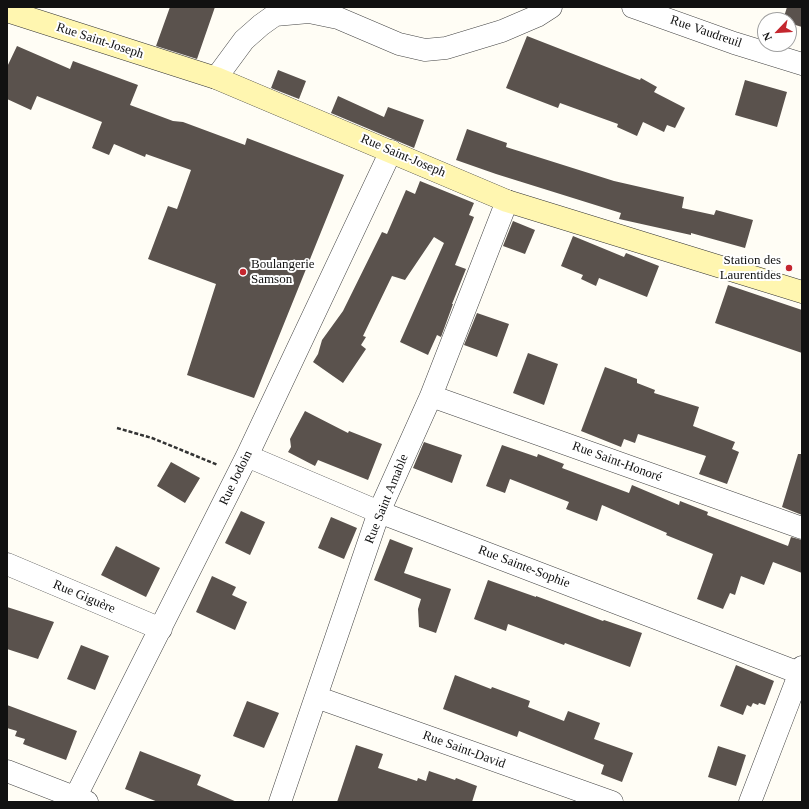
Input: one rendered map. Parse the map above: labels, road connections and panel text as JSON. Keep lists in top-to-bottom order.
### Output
{
  "streets": {
    "street": [
      "Rue Vaudreuil",
      "Rue Saint-Joseph",
      "Rue Saint-Honoré",
      "Rue Jodoin",
      "Rue Saint Amable",
      "Rue Sainte-Sophie",
      "Rue Giguère",
      "Rue Saint-David"
    ]
  },
  "crossings": [
    ["Rue Saint-Joseph", "Rue Jodoin"],
    ["Rue Saint-Joseph", "Rue Saint Amable"],
    ["Rue Saint-Honoré", "Rue Saint Amable"],
    ["Rue Jodoin", "Rue Sainte-Sophie"],
    ["Rue Jodoin", "Rue Giguère"],
    ["Rue Saint Amable", "Rue Sainte-Sophie"],
    ["Rue Saint Amable", "Rue Saint-David"]
  ],
  "places": ["Station des Laurentides", "Boulangerie Samson"],
  "north": "bottom left"
}
